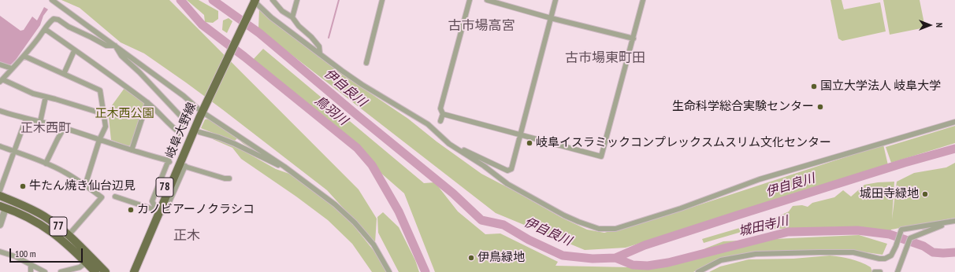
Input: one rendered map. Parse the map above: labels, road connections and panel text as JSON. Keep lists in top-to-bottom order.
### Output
{
  "streets": {
    "main road": ["岐阜大野線", "78", "77"]
  },
  "districts": [
    "古市場高宮",
    "古市場東町田",
    "正木西町",
    "正木"
  ],
  "water": ["伊自良川", "鳥羽川", "城田寺川"],
  "parks": ["正木西公園"],
  "places": [
    "国立大学法人 岐阜大学",
    "生命科学総合実験センター",
    "岐阜イスラミックコンプレックスムスリム文化センター",
    "牛たん焼き仙台辺見",
    "城田寺緑地",
    "カノビアーノクラシコ",
    "伊鳥緑地"
  ],
  "scale_bar": "100 m",
  "north": "right"
}
